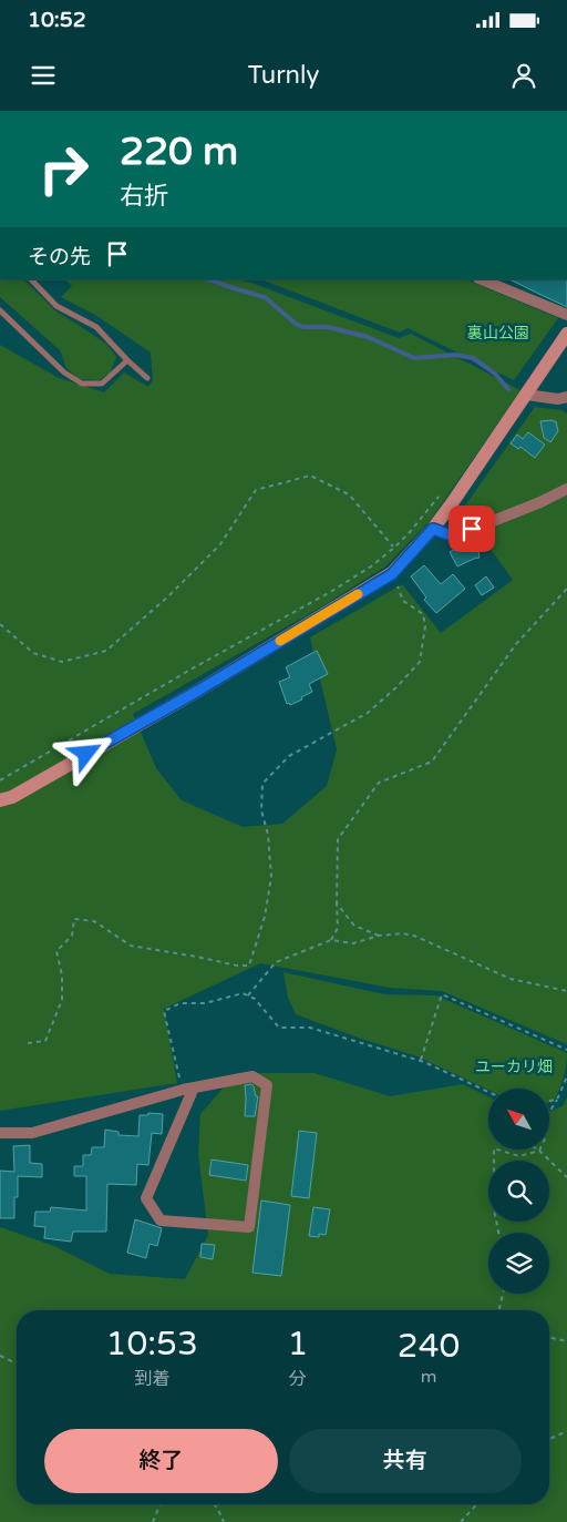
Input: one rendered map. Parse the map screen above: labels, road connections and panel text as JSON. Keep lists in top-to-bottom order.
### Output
{
  "parks": ["裏山公園", "ユーカリ畑"],
  "north": "top left",
  "page": {
    "status": "10:52",
    "header": "Turnly",
    "turn": ["220 m", "右折"],
    "then": "その先",
    "eta": [
      "10:53",
      "到着",
      "1",
      "分",
      "240",
      "m"
    ],
    "buttons": ["終了", "共有"]
  }
}
